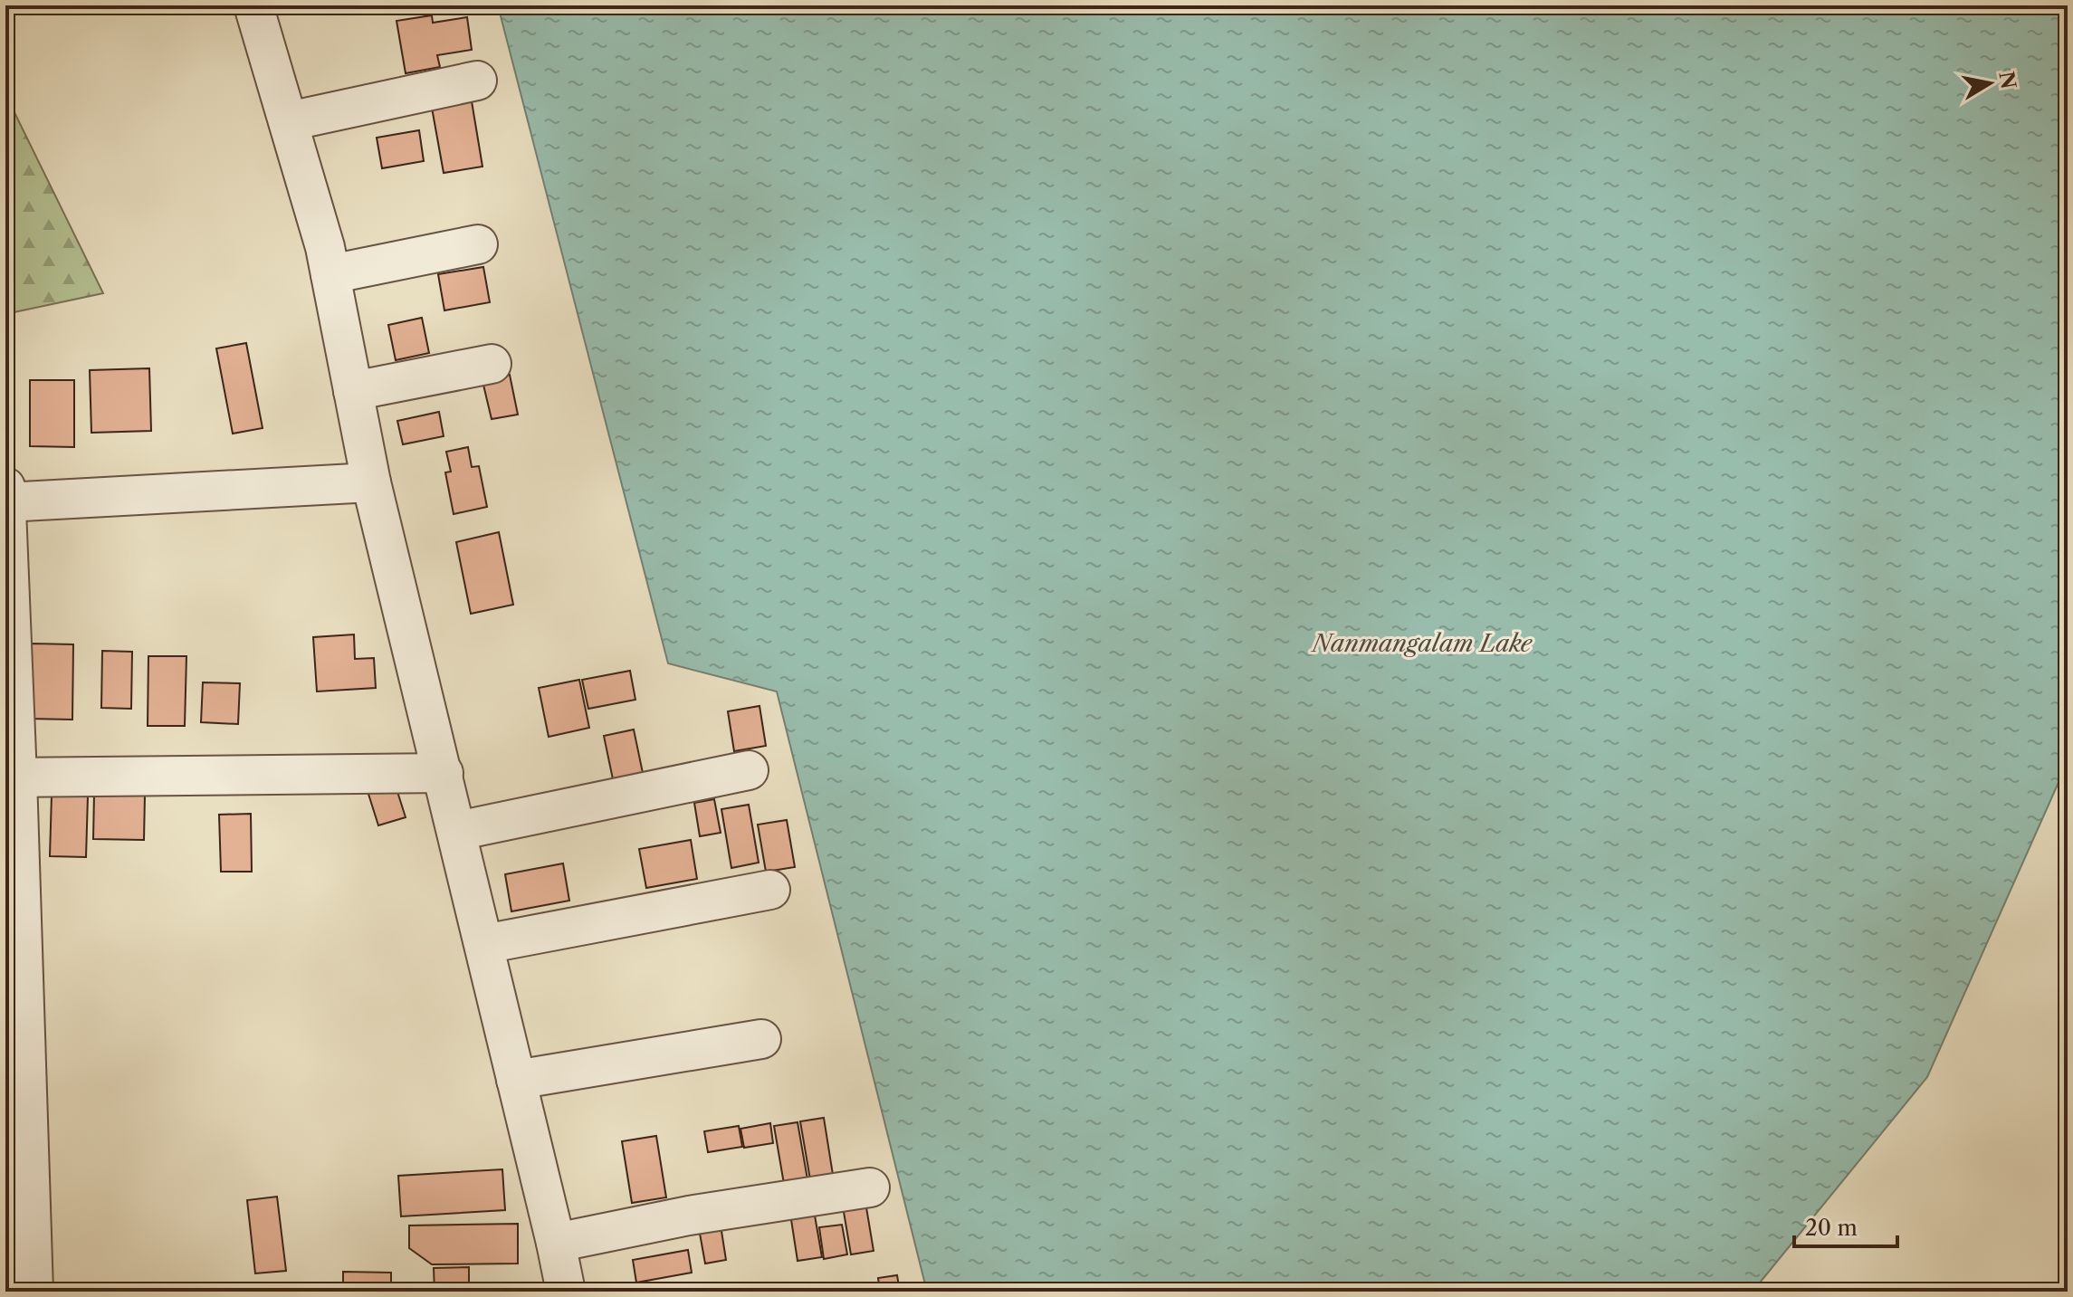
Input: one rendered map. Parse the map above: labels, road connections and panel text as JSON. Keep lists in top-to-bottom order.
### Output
{
  "water": ["Nanmangalam Lake"],
  "scale_bar": "20 m",
  "north": "right"
}
